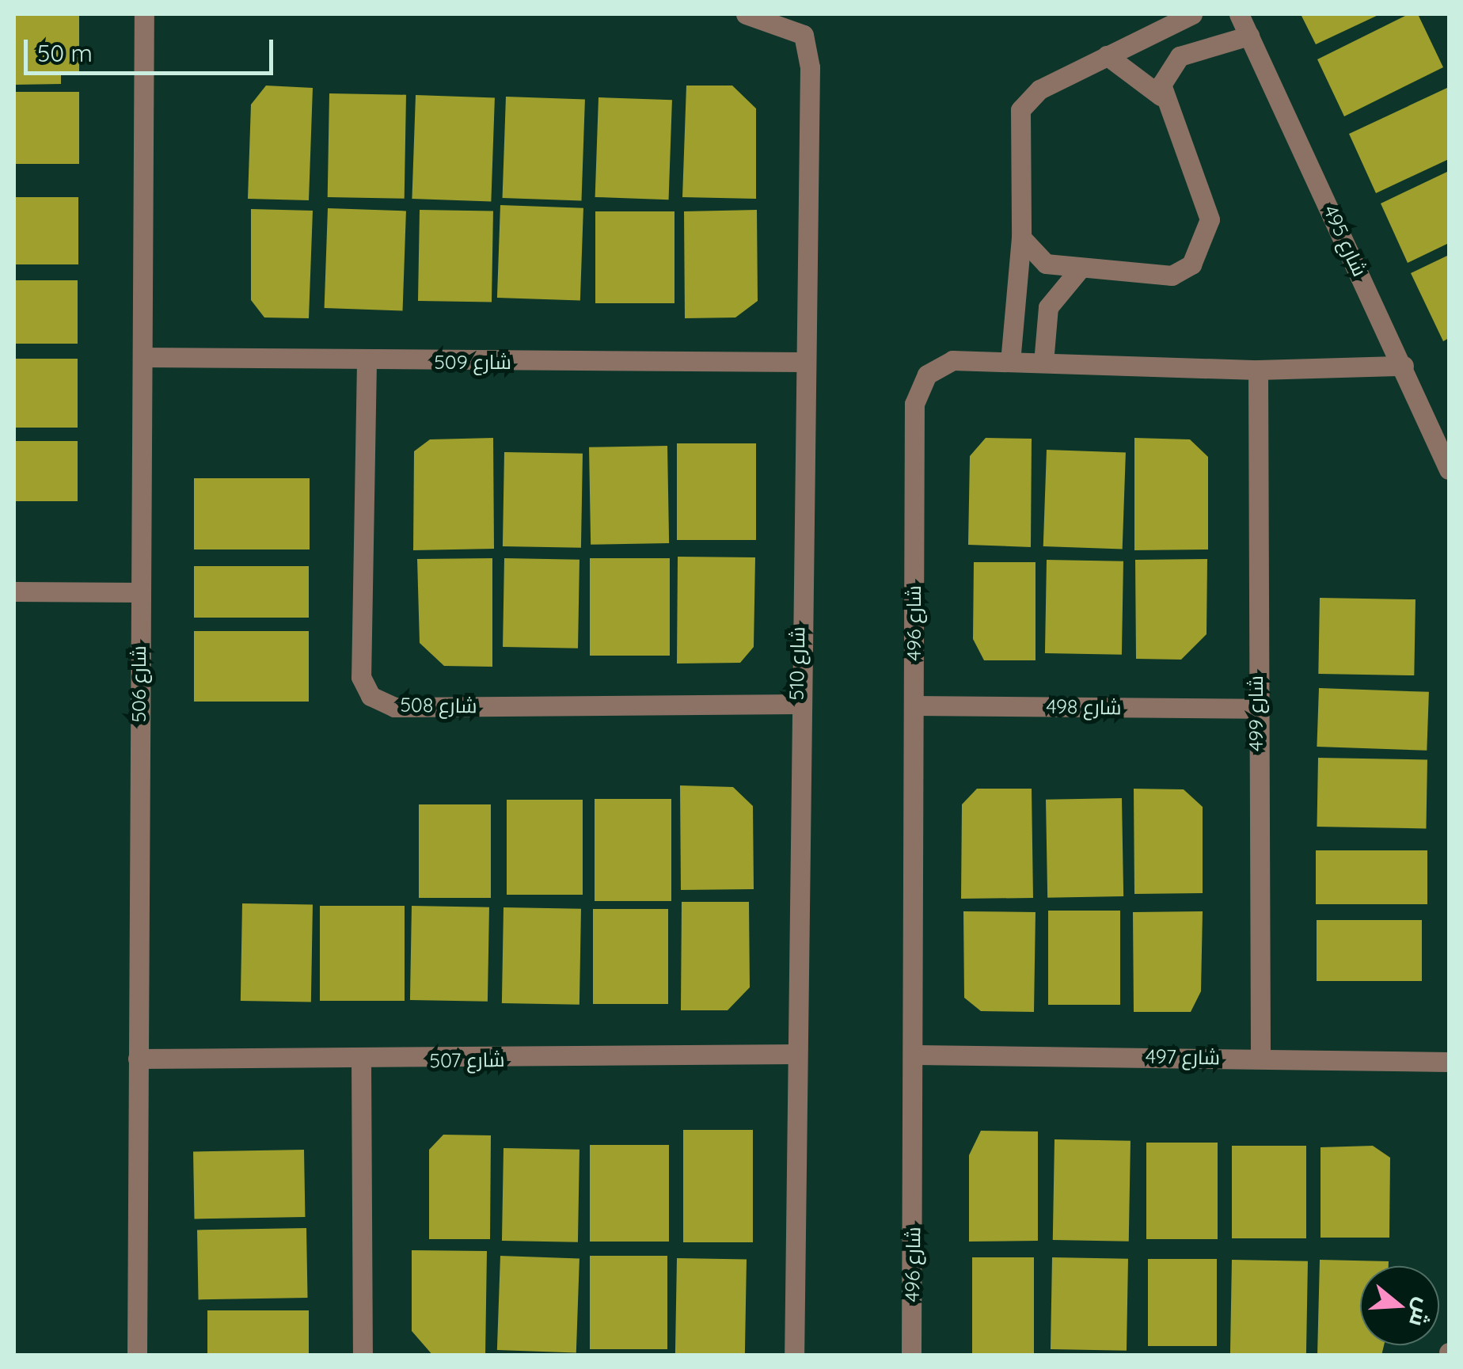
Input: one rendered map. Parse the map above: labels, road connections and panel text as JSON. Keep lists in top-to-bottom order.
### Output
{
  "streets": {
    "street": [
      "شارع 495",
      "شارع 509",
      "شارع 496",
      "شارع 510",
      "شارع 506",
      "شارع 508",
      "شارع 498",
      "شارع 499",
      "شارع 497",
      "شارع 507"
    ]
  },
  "crossings": [
    ["شارع 495", "شارع 496"],
    ["شارع 509", "شارع 510"],
    ["شارع 509", "شارع 506"],
    ["شارع 509", "شارع 508"],
    ["شارع 496", "شارع 498"],
    ["شارع 496", "شارع 499"],
    ["شارع 496", "شارع 497"],
    ["شارع 510", "شارع 508"],
    ["شارع 510", "شارع 507"],
    ["شارع 506", "شارع 507"],
    ["شارع 498", "شارع 499"],
    ["شارع 499", "شارع 497"]
  ],
  "scale_bar": "50 m",
  "north": "right"
}
